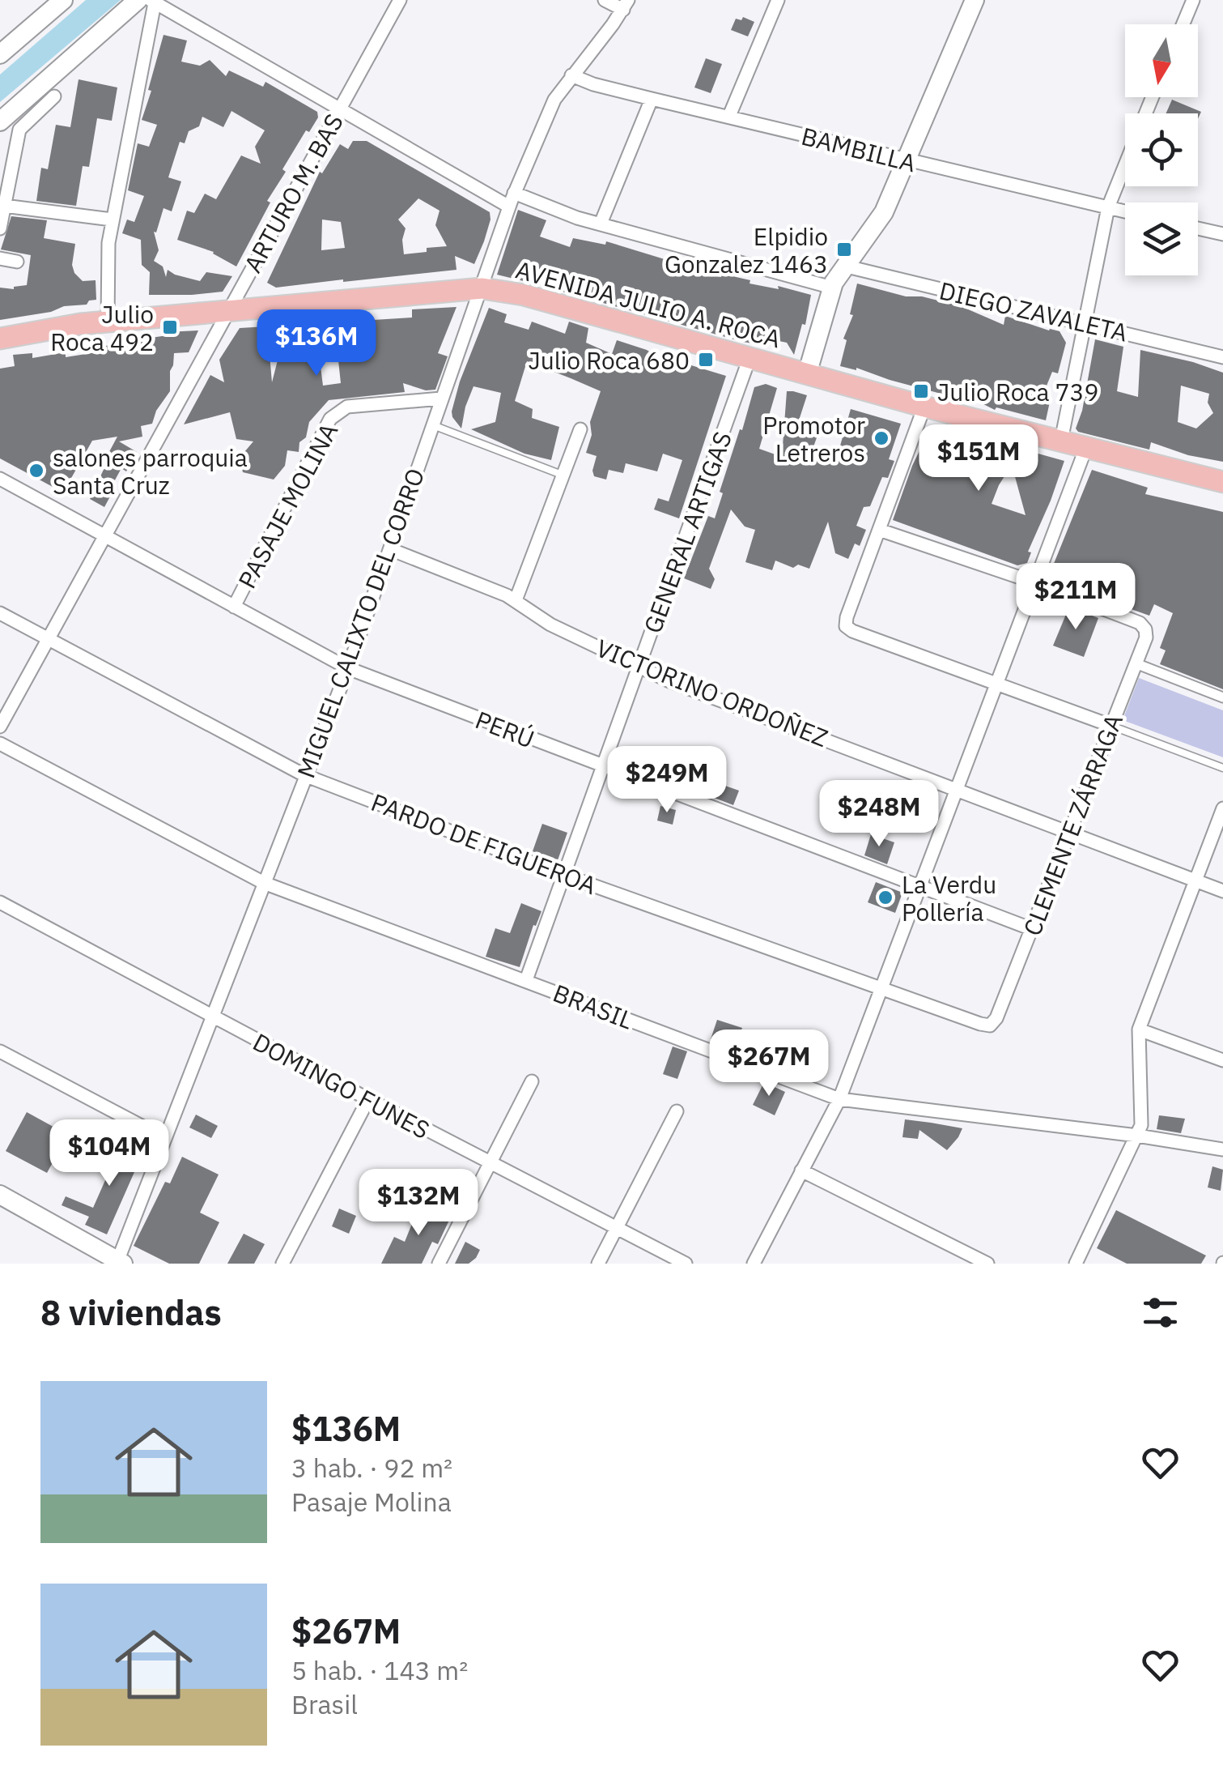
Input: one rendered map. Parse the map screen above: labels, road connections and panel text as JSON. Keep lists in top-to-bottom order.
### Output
{
  "streets": {
    "main road": ["AVENIDA JULIO A. ROCA"],
    "street": [
      "BAMBILLA",
      "ARTURO M. BAS",
      "DIEGO ZAVALETA",
      "PASAJE MOLINA",
      "GENERAL ARTIGAS",
      "MIGUEL CALIXTO DEL CORRO",
      "VICTORINO ORDOÑEZ",
      "PERÚ",
      "CLEMENTE ZÁRRAGA",
      "PARDO DE FIGUEROA",
      "BRASIL",
      "DOMINGO FUNES"
    ]
  },
  "crossings": [
    ["BAMBILLA", "MIGUEL CALIXTO DEL CORRO"],
    ["ARTURO M. BAS", "AVENIDA JULIO A. ROCA"],
    ["ARTURO M. BAS", "PERÚ"],
    ["ARTURO M. BAS", "PARDO DE FIGUEROA"],
    ["AVENIDA JULIO A. ROCA", "GENERAL ARTIGAS"],
    ["AVENIDA JULIO A. ROCA", "MIGUEL CALIXTO DEL CORRO"],
    ["PASAJE MOLINA", "MIGUEL CALIXTO DEL CORRO"],
    ["PASAJE MOLINA", "PERÚ"],
    ["GENERAL ARTIGAS", "VICTORINO ORDOÑEZ"],
    ["GENERAL ARTIGAS", "PERÚ"],
    ["GENERAL ARTIGAS", "PARDO DE FIGUEROA"],
    ["GENERAL ARTIGAS", "BRASIL"],
    ["MIGUEL CALIXTO DEL CORRO", "VICTORINO ORDOÑEZ"],
    ["MIGUEL CALIXTO DEL CORRO", "PERÚ"],
    ["MIGUEL CALIXTO DEL CORRO", "PARDO DE FIGUEROA"],
    ["MIGUEL CALIXTO DEL CORRO", "BRASIL"],
    ["MIGUEL CALIXTO DEL CORRO", "DOMINGO FUNES"],
    ["VICTORINO ORDOÑEZ", "CLEMENTE ZÁRRAGA"],
    ["PERÚ", "CLEMENTE ZÁRRAGA"],
    ["CLEMENTE ZÁRRAGA", "PARDO DE FIGUEROA"]
  ],
  "places": {
    "transit": [
      "Elpidio Gonzalez 1463",
      "Julio Roca 492",
      "Julio Roca 680",
      "Julio Roca 739"
    ],
    "other": ["Promotor Letreros", "salones parroquia Santa Cruz", "La Verdu Pollería"]
  },
  "north": "bottom",
  "page": {
    "price": [
      "$136M",
      "$151M",
      "$211M",
      "$249M",
      "$248M",
      "$267M",
      "$104M",
      "$132M"
    ],
    "heading": "8 viviendas",
    "list": [
      {
        "name": "$136M",
        "note": "3 hab. · 92 m² · Pasaje Molina"
      },
      {
        "name": "$267M",
        "note": "5 hab. · 143 m² · Brasil"
      }
    ]
  }
}
